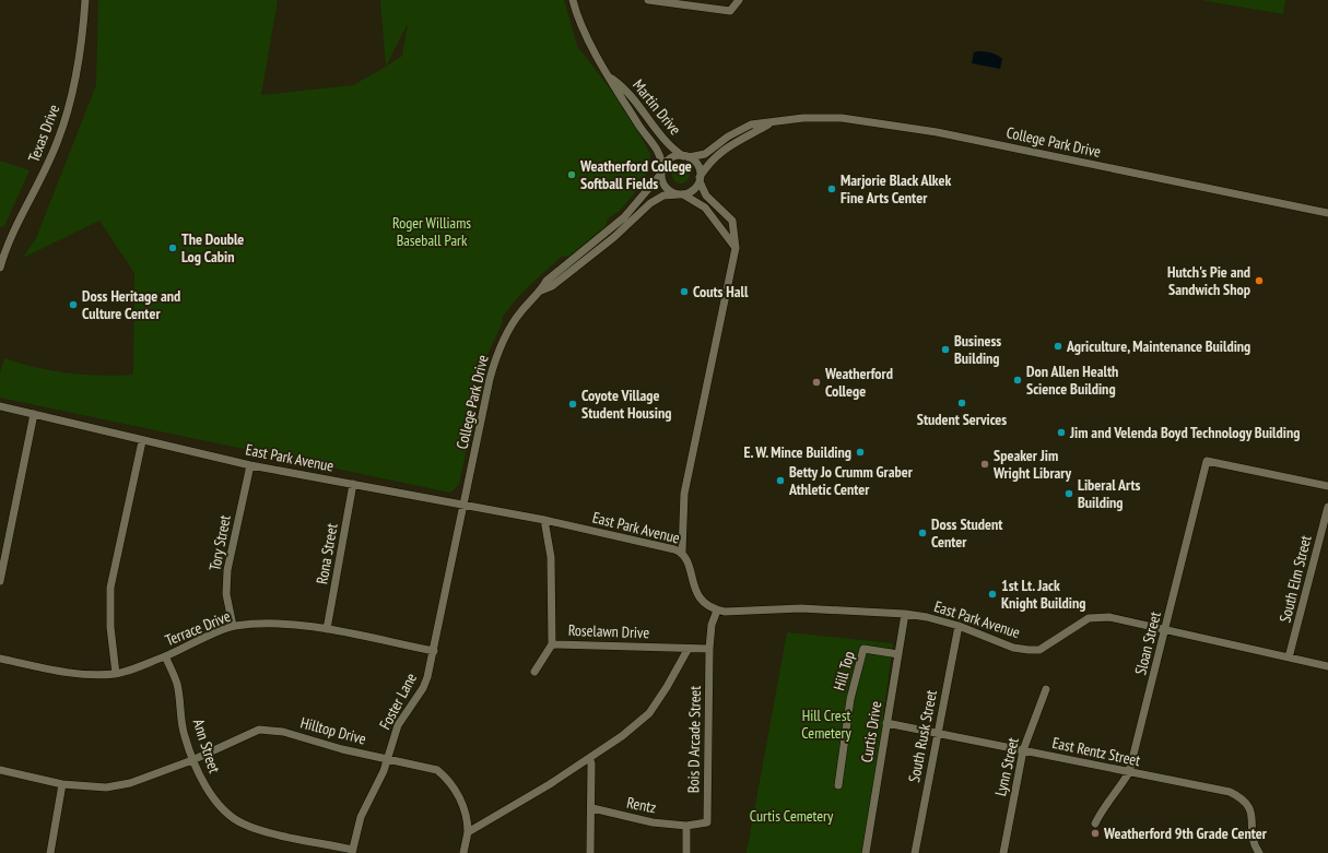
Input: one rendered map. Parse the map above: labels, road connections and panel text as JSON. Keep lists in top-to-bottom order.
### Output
{
  "streets": {
    "street": [
      "Martin Drive",
      "Texas Drive",
      "College Park Drive",
      "East Park Avenue",
      "Tory Street",
      "Rona Street",
      "South Elm Street",
      "Terrace Drive",
      "Roselawn Drive",
      "Sloan Street",
      "Hill Top",
      "Foster Lane",
      "Hilltop Drive",
      "Curtis Drive",
      "South Rusk Street",
      "Bois D Arcade Street",
      "Ann Street",
      "East Rentz Street",
      "Lynn Street",
      "Rentz"
    ]
  },
  "crossings": [
    ["Martin Drive", "College Park Drive"],
    ["College Park Drive", "East Park Avenue"],
    ["College Park Drive", "Foster Lane"],
    ["East Park Avenue", "Tory Street"],
    ["East Park Avenue", "Rona Street"],
    ["East Park Avenue", "South Elm Street"],
    ["East Park Avenue", "Roselawn Drive"],
    ["East Park Avenue", "Sloan Street"],
    ["East Park Avenue", "Foster Lane"],
    ["East Park Avenue", "Curtis Drive"],
    ["East Park Avenue", "South Rusk Street"],
    ["East Park Avenue", "Bois D Arcade Street"],
    ["Tory Street", "Terrace Drive"],
    ["Rona Street", "Terrace Drive"],
    ["Terrace Drive", "Foster Lane"],
    ["Terrace Drive", "Ann Street"],
    ["Roselawn Drive", "Bois D Arcade Street"],
    ["Sloan Street", "East Rentz Street"],
    ["Hill Top", "Curtis Drive"],
    ["Foster Lane", "Hilltop Drive"],
    ["Foster Lane", "Ann Street"],
    ["Hilltop Drive", "Ann Street"],
    ["Curtis Drive", "East Rentz Street"],
    ["South Rusk Street", "East Rentz Street"],
    ["Bois D Arcade Street", "Rentz"],
    ["East Rentz Street", "Lynn Street"]
  ],
  "parks": ["Roger Williams Baseball Park", "Hill Crest Cemetery", "Curtis Cemetery"],
  "places": [
    "Weatherford College Softball Fields",
    "Marjorie Black Alkek Fine Arts Center",
    "The Double Log Cabin",
    "Hutch's Pie and Sandwich Shop",
    "Couts Hall",
    "Doss Heritage and Culture Center",
    "Agriculture, Maintenance Building",
    "Business Building",
    "Don Allen Health Science Building",
    "Weatherford College",
    "Student Services",
    "Coyote Village Student Housing",
    "Jim and Velenda Boyd Technology Building",
    "E. W. Mince Building",
    "Speaker Jim Wright Library",
    "Betty Jo Crumm Graber Athletic Center",
    "Liberal Arts Building",
    "Doss Student Center",
    "1st Lt. Jack Knight Building",
    "Weatherford 9th Grade Center"
  ]
}
